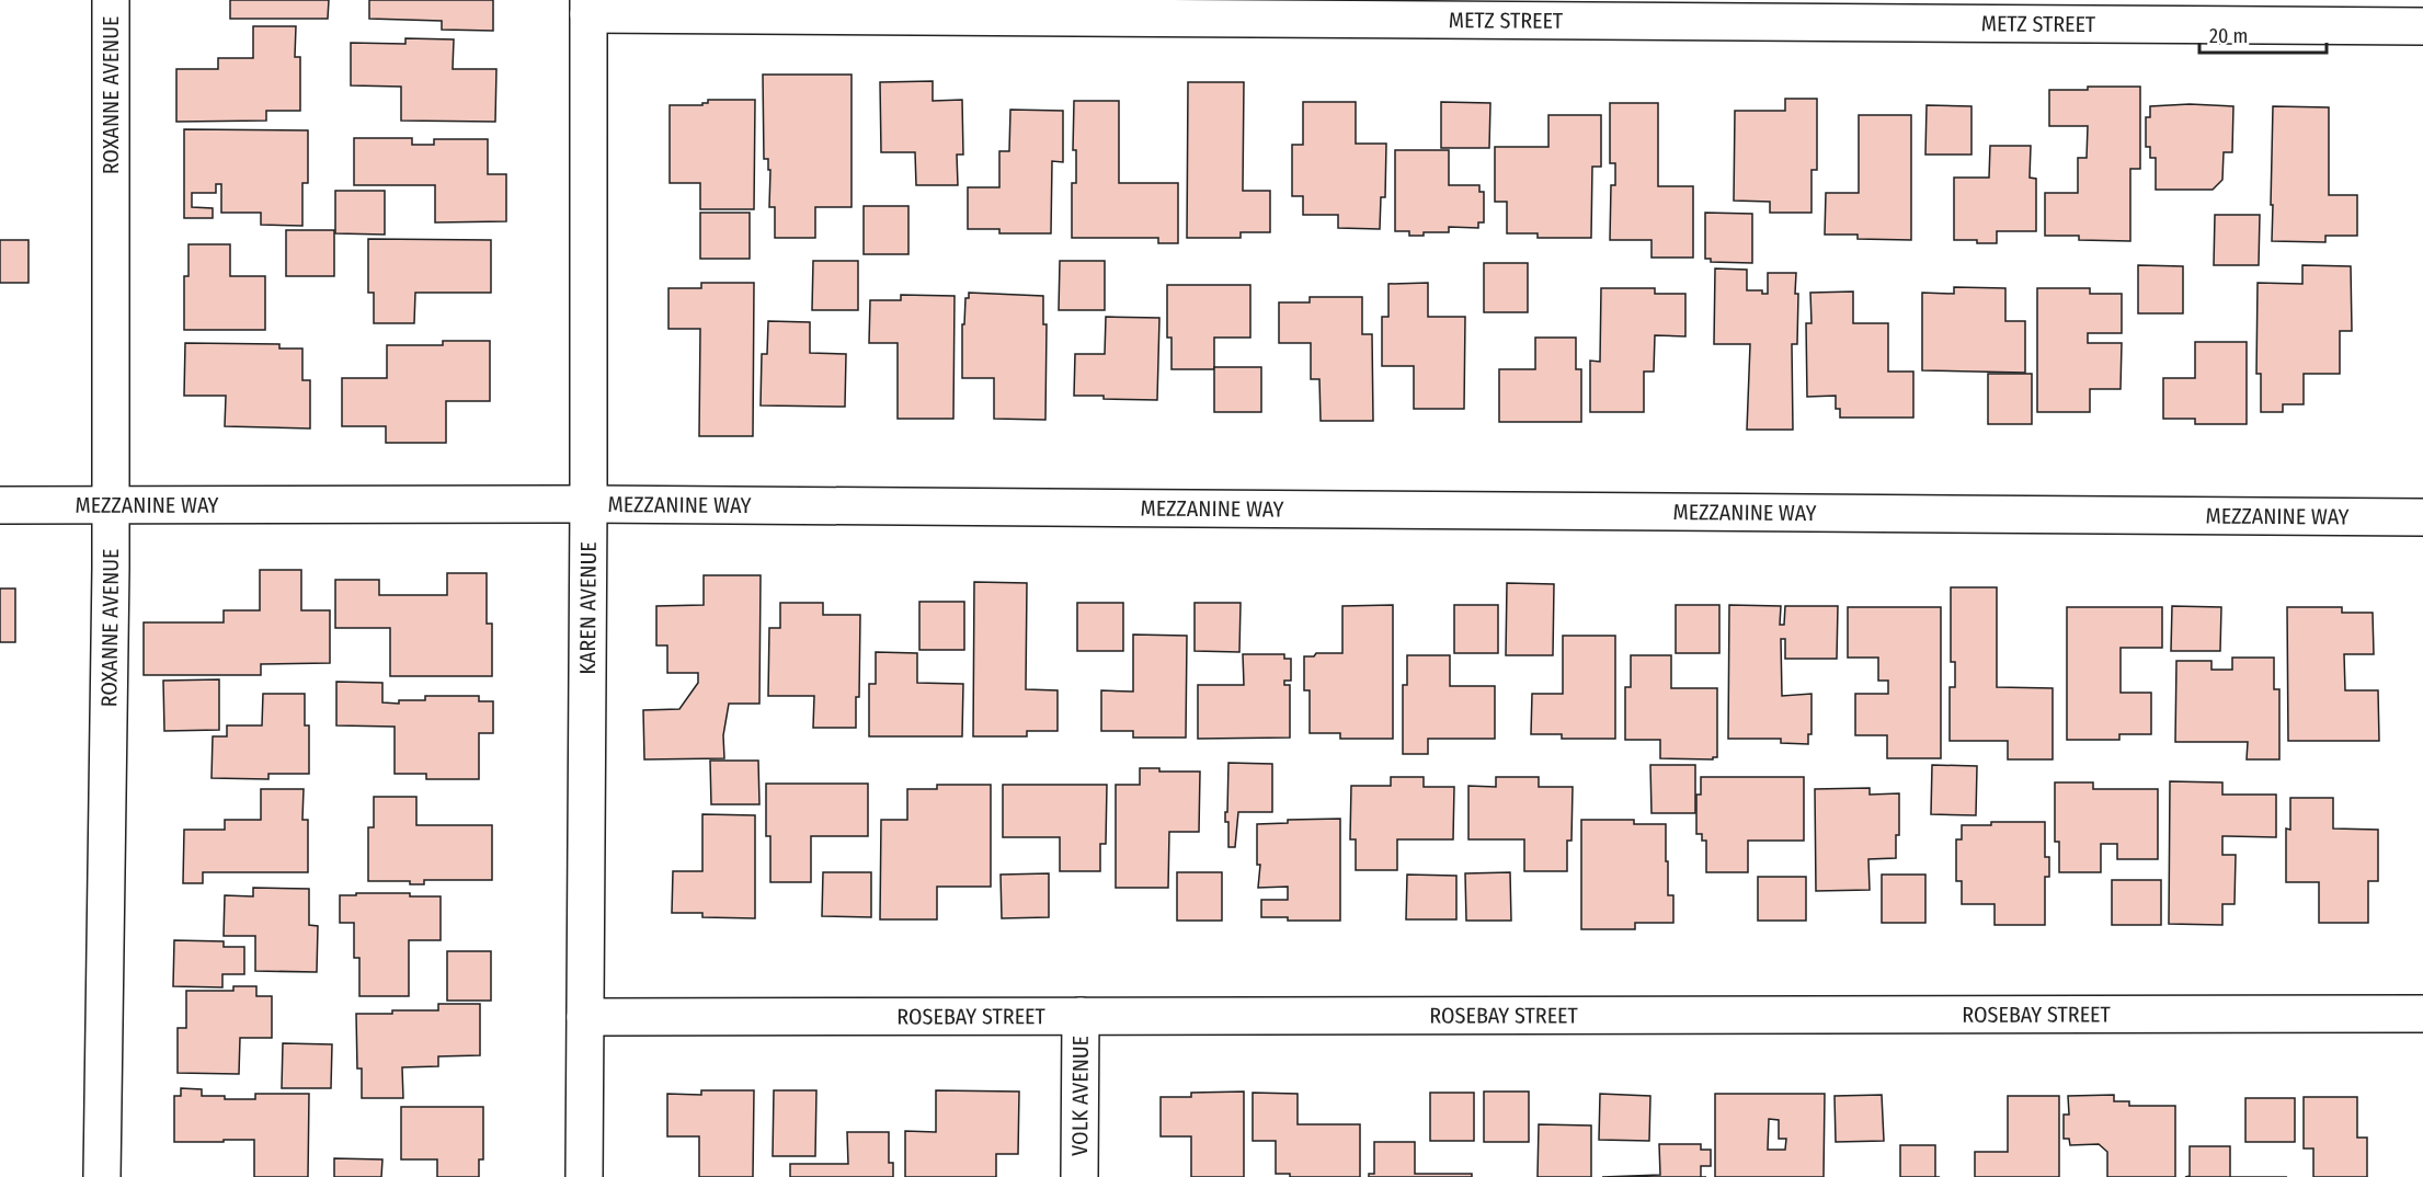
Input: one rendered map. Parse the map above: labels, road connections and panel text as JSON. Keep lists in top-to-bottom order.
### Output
{
  "streets": {
    "street": [
      "METZ STREET",
      "ROXANNE AVENUE",
      "MEZZANINE WAY",
      "KAREN AVENUE",
      "ROSEBAY STREET",
      "VOLK AVENUE"
    ]
  },
  "crossings": [
    ["METZ STREET", "KAREN AVENUE"],
    ["ROXANNE AVENUE", "MEZZANINE WAY"],
    ["MEZZANINE WAY", "KAREN AVENUE"],
    ["KAREN AVENUE", "ROSEBAY STREET"],
    ["ROSEBAY STREET", "VOLK AVENUE"]
  ],
  "scale_bar": "20 m"
}
